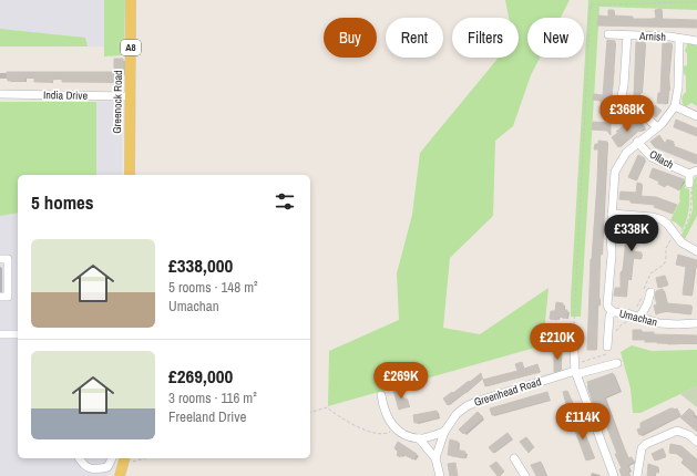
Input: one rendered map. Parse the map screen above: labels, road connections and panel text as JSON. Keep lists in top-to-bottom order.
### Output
{
  "streets": {
    "main road": ["A8", "Greenock Road"],
    "street": [
      "Arnish",
      "India Drive",
      "Ollach",
      "Umachan",
      "Greenhead Road"
    ]
  },
  "crossings": [
    ["Arnish", "Umachan"],
    ["India Drive", "Greenock Road"],
    ["Ollach", "Umachan"]
  ],
  "page": {
    "chip": [
      "Buy",
      "Rent",
      "Filters",
      "New"
    ],
    "price": [
      "£368K",
      "£338K",
      "£210K",
      "£269K",
      "£114K"
    ],
    "heading": "5 homes",
    "list": [
      {
        "name": "£338,000",
        "note": "5 rooms · 148 m² · Umachan"
      },
      {
        "name": "£269,000",
        "note": "3 rooms · 116 m² · Freeland Drive"
      }
    ]
  }
}
